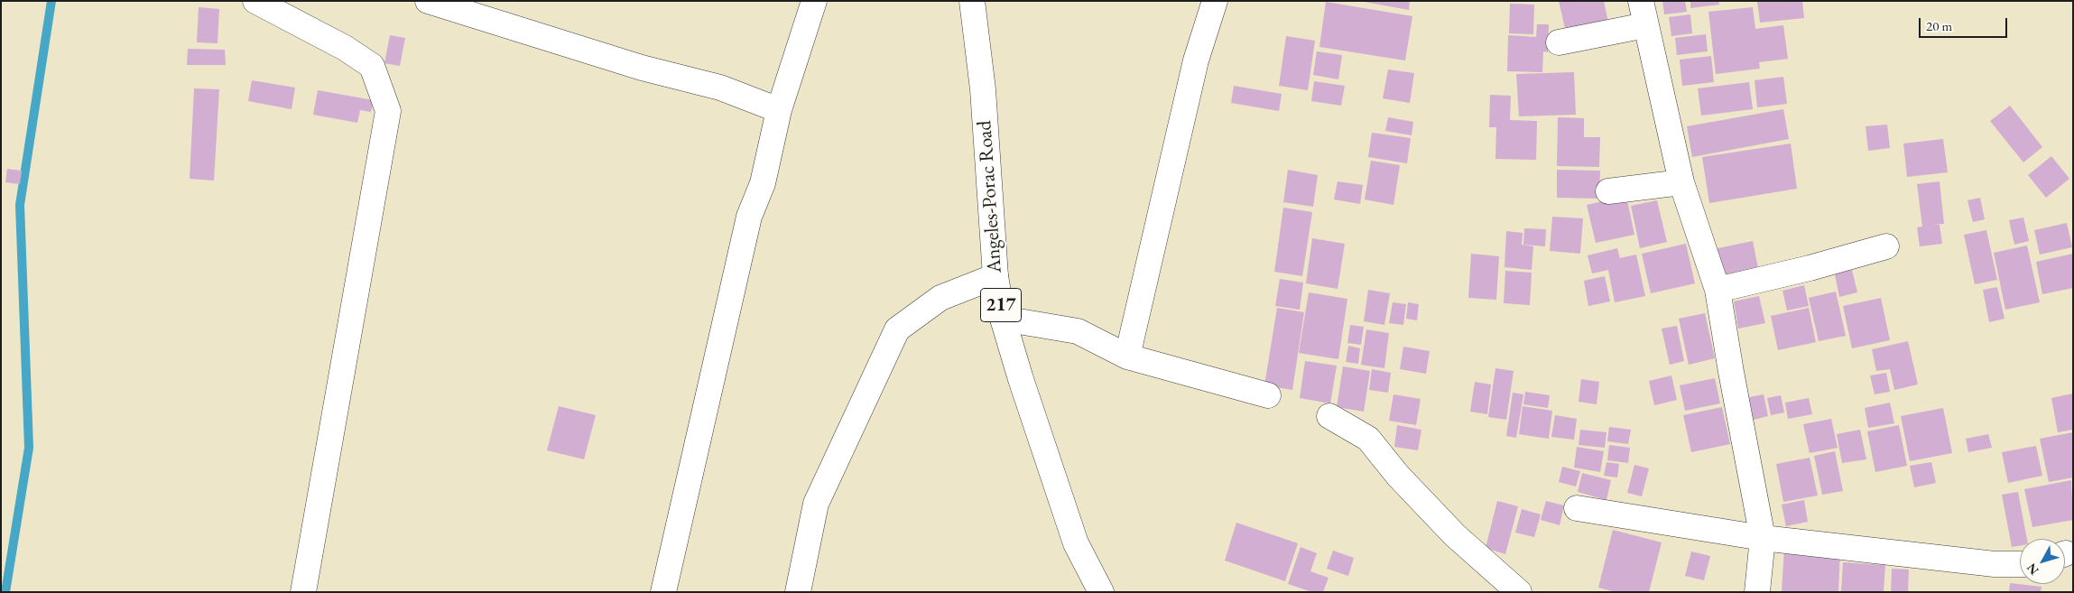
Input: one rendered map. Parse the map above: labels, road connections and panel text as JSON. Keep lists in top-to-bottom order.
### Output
{
  "streets": {
    "street": ["Angeles-Porac Road", "217"]
  },
  "scale_bar": "20 m",
  "north": "bottom left"
}
